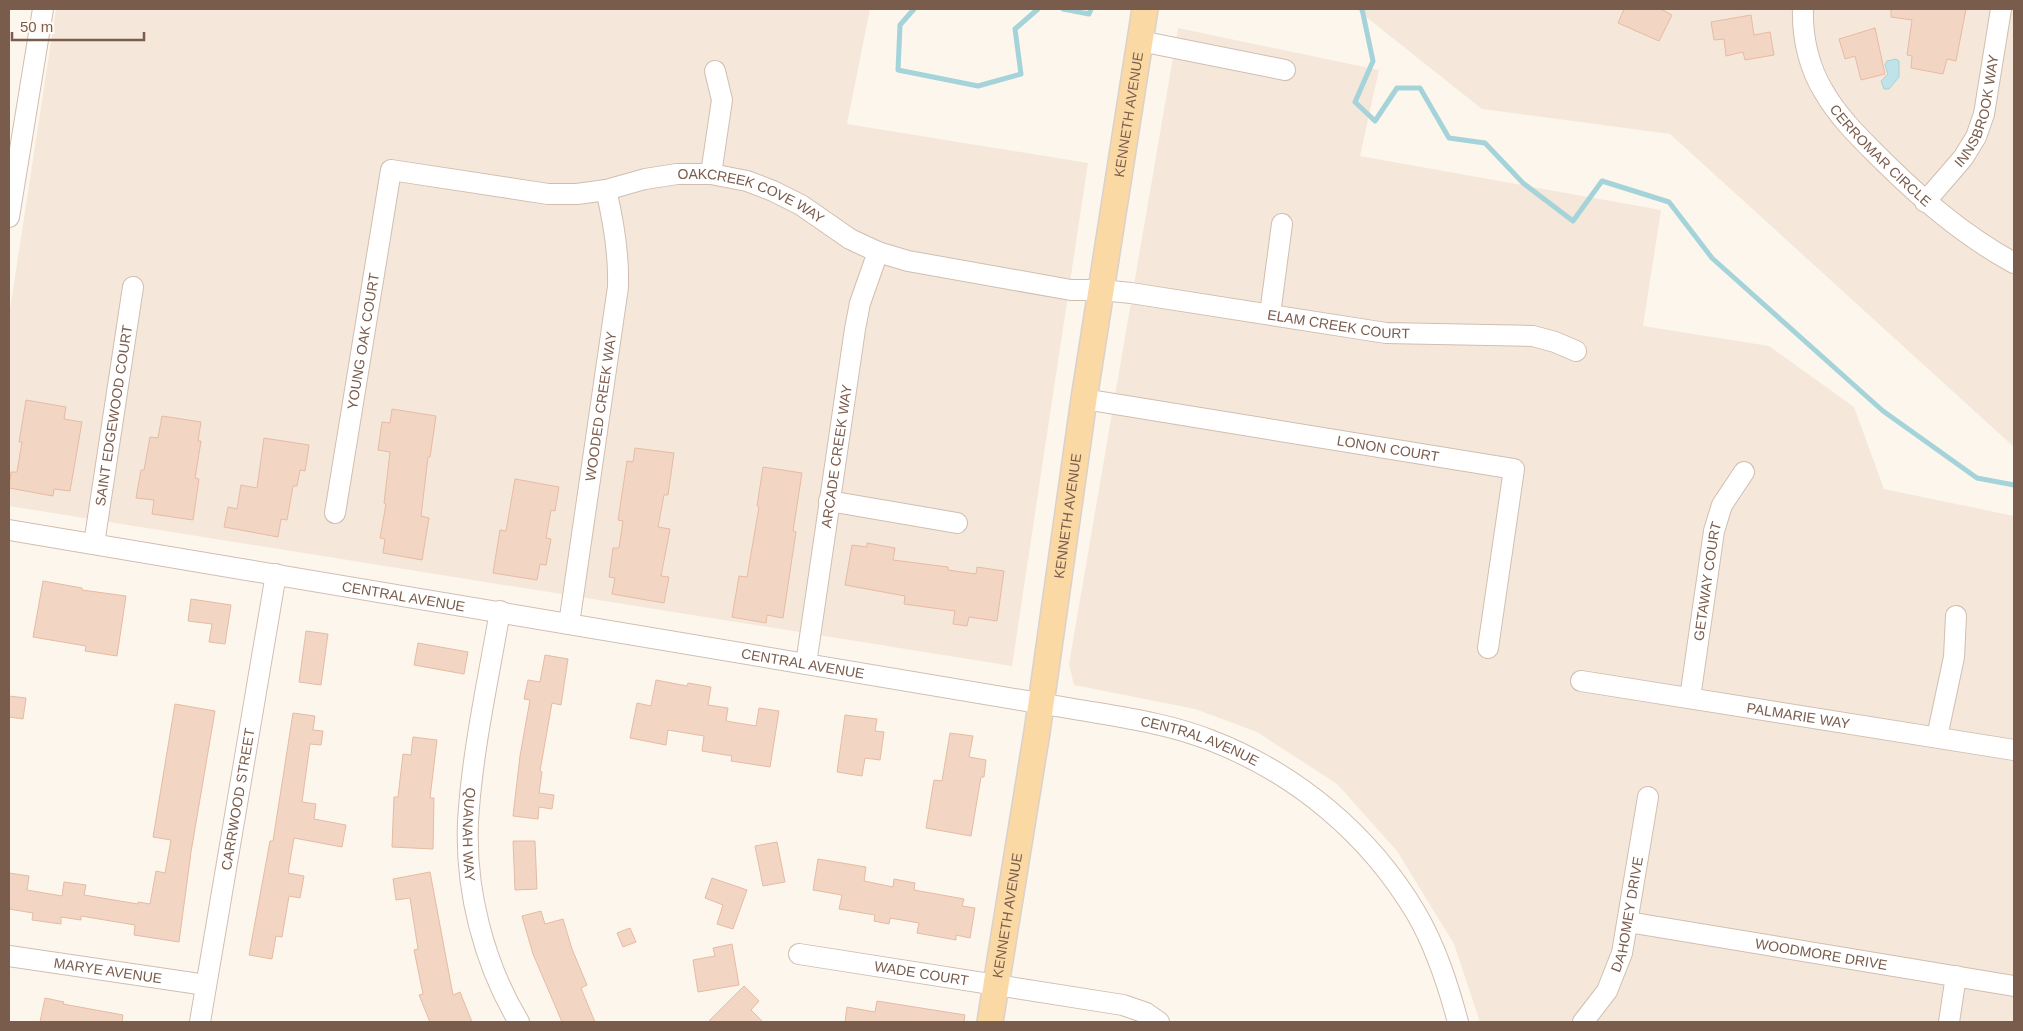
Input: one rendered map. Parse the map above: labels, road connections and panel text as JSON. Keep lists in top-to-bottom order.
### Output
{
  "streets": {
    "main road": ["KENNETH AVENUE"],
    "street": [
      "INNSBROOK WAY",
      "CERROMAR CIRCLE",
      "OAKCREEK COVE WAY",
      "ELAM CREEK COURT",
      "YOUNG OAK COURT",
      "WOODED CREEK WAY",
      "SAINT EDGEWOOD COURT",
      "LONON COURT",
      "ARCADE CREEK WAY",
      "GETAWAY COURT",
      "CENTRAL AVENUE",
      "PALMARIE WAY",
      "CARRWOOD STREET",
      "QUANAH WAY",
      "DAHOMEY DRIVE",
      "WOODMORE DRIVE",
      "MARYE AVENUE",
      "WADE COURT"
    ]
  },
  "crossings": [
    ["INNSBROOK WAY", "CERROMAR CIRCLE"],
    ["KENNETH AVENUE", "OAKCREEK COVE WAY"],
    ["KENNETH AVENUE", "ELAM CREEK COURT"],
    ["KENNETH AVENUE", "LONON COURT"],
    ["KENNETH AVENUE", "CENTRAL AVENUE"],
    ["KENNETH AVENUE", "WADE COURT"],
    ["OAKCREEK COVE WAY", "ELAM CREEK COURT"],
    ["OAKCREEK COVE WAY", "YOUNG OAK COURT"],
    ["OAKCREEK COVE WAY", "WOODED CREEK WAY"],
    ["OAKCREEK COVE WAY", "ARCADE CREEK WAY"],
    ["WOODED CREEK WAY", "CENTRAL AVENUE"],
    ["SAINT EDGEWOOD COURT", "CENTRAL AVENUE"],
    ["ARCADE CREEK WAY", "CENTRAL AVENUE"],
    ["GETAWAY COURT", "PALMARIE WAY"],
    ["CENTRAL AVENUE", "CARRWOOD STREET"],
    ["CENTRAL AVENUE", "QUANAH WAY"],
    ["CARRWOOD STREET", "MARYE AVENUE"],
    ["DAHOMEY DRIVE", "WOODMORE DRIVE"]
  ],
  "scale_bar": "50 m"
}
